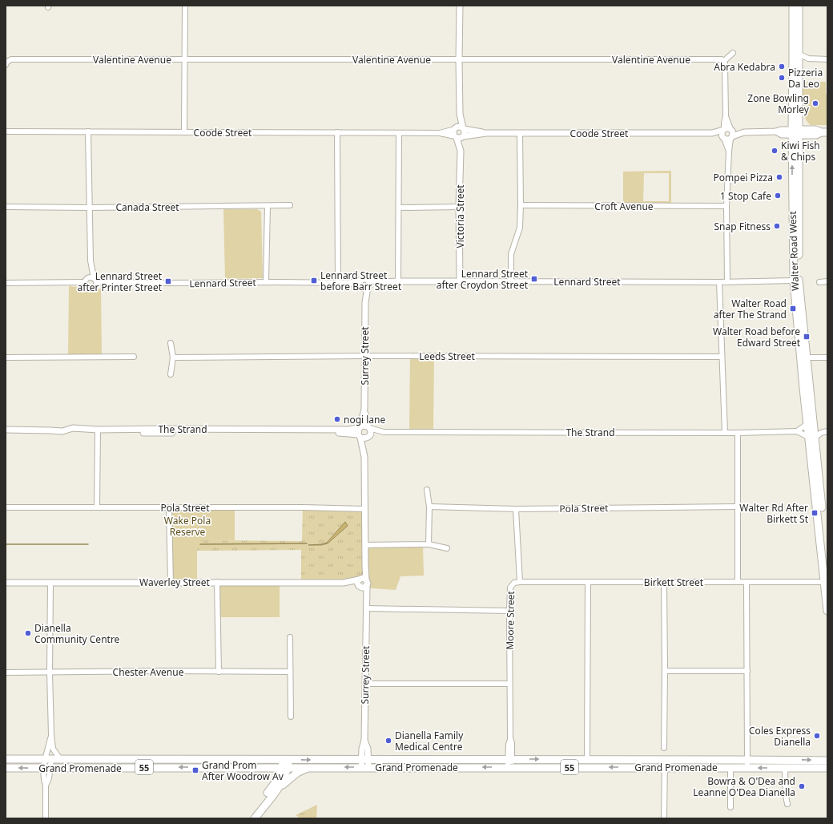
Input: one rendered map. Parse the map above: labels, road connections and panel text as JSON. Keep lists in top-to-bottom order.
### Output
{
  "streets": {
    "main road": ["Walter Road West", "55", "Grand Promenade"],
    "street": [
      "Valentine Avenue",
      "Coode Street",
      "Croft Avenue",
      "Canada Street",
      "Victoria Street",
      "Lennard Street",
      "Surrey Street",
      "Leeds Street",
      "The Strand",
      "Pola Street",
      "Waverley Street",
      "Birkett Street",
      "Moore Street",
      "Chester Avenue"
    ]
  },
  "crossings": [
    ["Coode Street", "Victoria Street"],
    ["Victoria Street", "Lennard Street"],
    ["Walter Road West", "Lennard Street"],
    ["Walter Road West", "The Strand"],
    ["Walter Road West", "Birkett Street"],
    ["Lennard Street", "Surrey Street"],
    ["Surrey Street", "Leeds Street"],
    ["Surrey Street", "The Strand"],
    ["Surrey Street", "Pola Street"],
    ["Surrey Street", "Waverley Street"],
    ["Surrey Street", "Grand Promenade"],
    ["Pola Street", "Moore Street"],
    ["Birkett Street", "Moore Street"],
    ["Moore Street", "Grand Promenade"]
  ],
  "parks": ["Wake Pola Reserve"],
  "places": {
    "other": [
      "Abra Kedabra",
      "Pizzeria Da Leo",
      "Zone Bowling Morley",
      "Kiwi Fish & Chips",
      "Pompei Pizza",
      "1 Stop Cafe",
      "Snap Fitness",
      "nogi lane",
      "Dianella Community Centre",
      "Coles Express Dianella",
      "Dianella Family Medical Centre",
      "Bowra & O'Dea and Leanne O'Dea Dianella"
    ],
    "transit": [
      "Lennard Street after Croydon Street",
      "Lennard Street before Barr Street",
      "Lennard Street after Printer Street",
      "Walter Road after The Strand",
      "Walter Road before Edward Street",
      "Walter Rd After Birkett St",
      "Grand Prom After Woodrow Av"
    ]
  }
}
